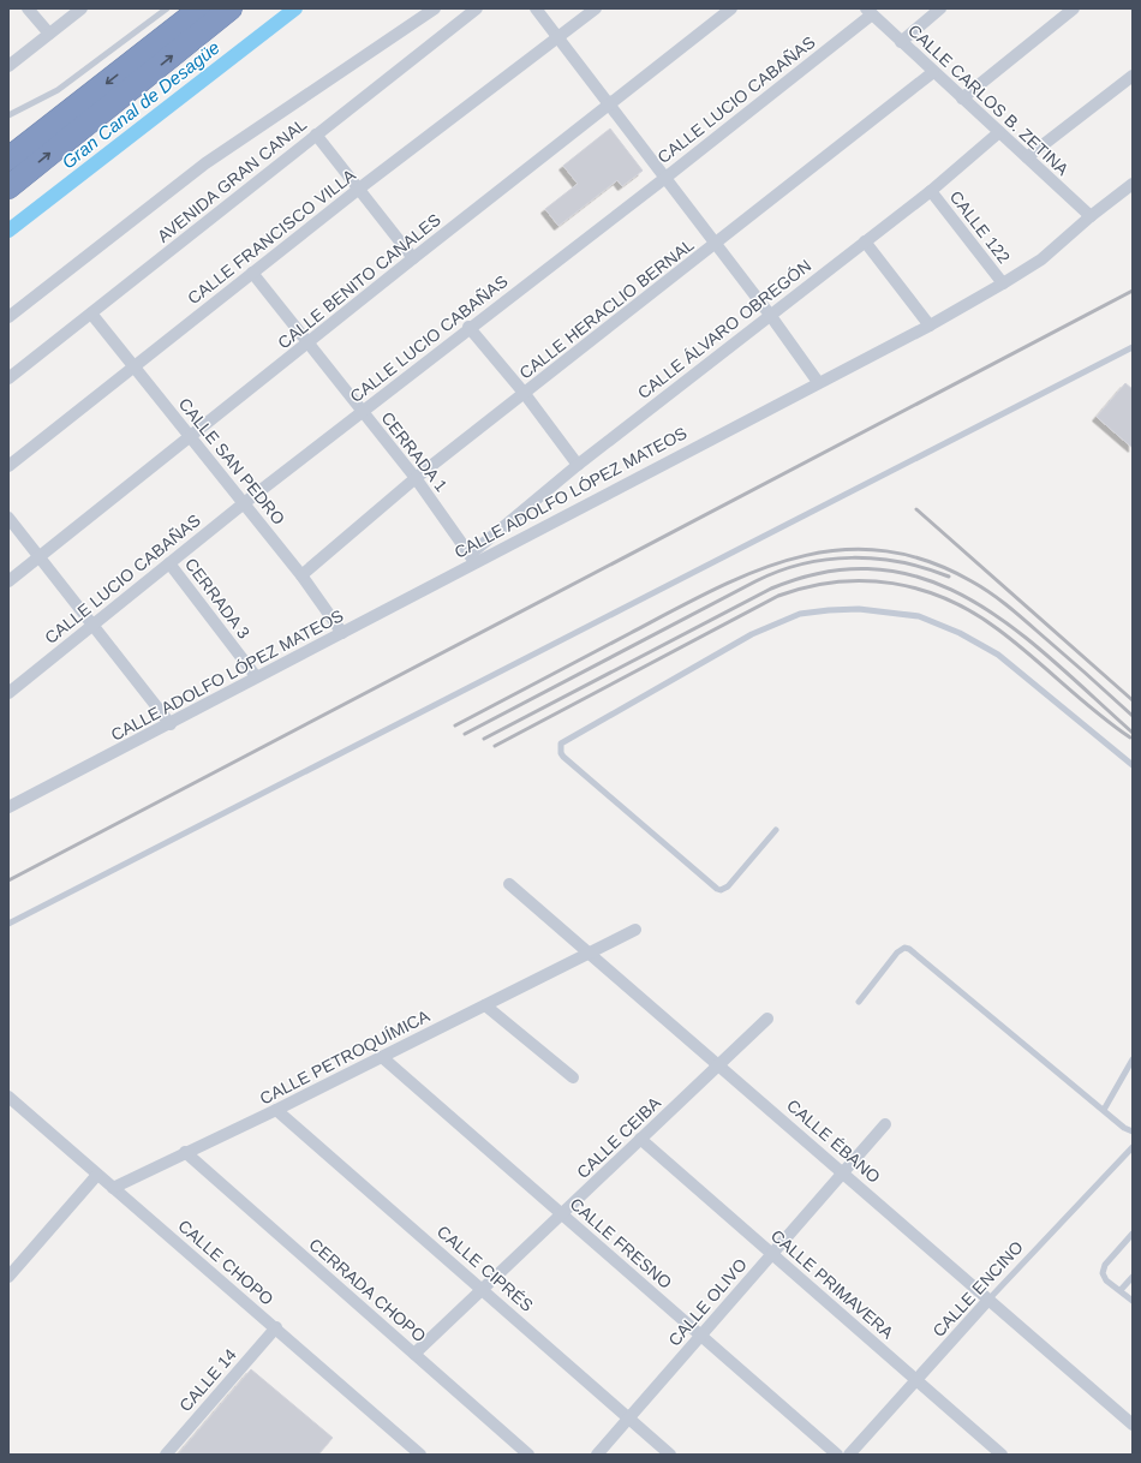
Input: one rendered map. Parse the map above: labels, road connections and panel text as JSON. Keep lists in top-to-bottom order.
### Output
{
  "streets": {
    "street": [
      "CALLE LUCIO CABAÑAS",
      "CALLE CARLOS B. ZETINA",
      "AVENIDA GRAN CANAL",
      "CALLE 122",
      "CALLE FRANCISCO VILLA",
      "CALLE BENITO CANALES",
      "CALLE HERACLIO BERNAL",
      "CALLE ÁLVARO OBREGÓN",
      "CERRADA 1",
      "CALLE SAN PEDRO",
      "CALLE ADOLFO LÓPEZ MATEOS",
      "CERRADA 3",
      "CALLE PETROQUÍMICA",
      "CALLE CEIBA",
      "CALLE ÉBANO",
      "CALLE FRESNO",
      "CALLE CHOPO",
      "CALLE CIPRÉS",
      "CALLE PRIMAVERA",
      "CALLE ENCINO",
      "CERRADA CHOPO",
      "CALLE OLIVO",
      "CALLE 14"
    ]
  },
  "crossings": [
    ["CALLE LUCIO CABAÑAS", "CALLE CARLOS B. ZETINA"],
    ["CALLE LUCIO CABAÑAS", "CERRADA 1"],
    ["CALLE LUCIO CABAÑAS", "CALLE SAN PEDRO"],
    ["CALLE LUCIO CABAÑAS", "CERRADA 3"],
    ["CALLE CARLOS B. ZETINA", "CALLE HERACLIO BERNAL"],
    ["CALLE CARLOS B. ZETINA", "CALLE ÁLVARO OBREGÓN"],
    ["CALLE CARLOS B. ZETINA", "CALLE ADOLFO LÓPEZ MATEOS"],
    ["AVENIDA GRAN CANAL", "CALLE SAN PEDRO"],
    ["CALLE 122", "CALLE ÁLVARO OBREGÓN"],
    ["CALLE 122", "CALLE ADOLFO LÓPEZ MATEOS"],
    ["CALLE FRANCISCO VILLA", "CERRADA 1"],
    ["CALLE FRANCISCO VILLA", "CALLE SAN PEDRO"],
    ["CALLE BENITO CANALES", "CERRADA 1"],
    ["CALLE BENITO CANALES", "CALLE SAN PEDRO"],
    ["CALLE HERACLIO BERNAL", "CERRADA 1"],
    ["CALLE HERACLIO BERNAL", "CALLE SAN PEDRO"],
    ["CALLE ÁLVARO OBREGÓN", "CERRADA 1"],
    ["CALLE ÁLVARO OBREGÓN", "CALLE ADOLFO LÓPEZ MATEOS"],
    ["CERRADA 1", "CALLE ADOLFO LÓPEZ MATEOS"],
    ["CALLE SAN PEDRO", "CALLE ADOLFO LÓPEZ MATEOS"],
    ["CALLE ADOLFO LÓPEZ MATEOS", "CERRADA 3"],
    ["CALLE PETROQUÍMICA", "CALLE ÉBANO"],
    ["CALLE PETROQUÍMICA", "CALLE FRESNO"],
    ["CALLE PETROQUÍMICA", "CALLE CHOPO"],
    ["CALLE PETROQUÍMICA", "CALLE CIPRÉS"],
    ["CALLE PETROQUÍMICA", "CERRADA CHOPO"],
    ["CALLE CEIBA", "CALLE ÉBANO"],
    ["CALLE CEIBA", "CALLE FRESNO"],
    ["CALLE CEIBA", "CALLE CIPRÉS"],
    ["CALLE CEIBA", "CALLE PRIMAVERA"],
    ["CALLE CEIBA", "CERRADA CHOPO"],
    ["CALLE ÉBANO", "CALLE ENCINO"],
    ["CALLE ÉBANO", "CALLE OLIVO"],
    ["CALLE FRESNO", "CALLE OLIVO"],
    ["CALLE CHOPO", "CALLE 14"],
    ["CALLE CIPRÉS", "CALLE OLIVO"],
    ["CALLE PRIMAVERA", "CALLE ENCINO"],
    ["CALLE PRIMAVERA", "CALLE OLIVO"]
  ],
  "water": ["Gran Canal de Desagüe"]
}
